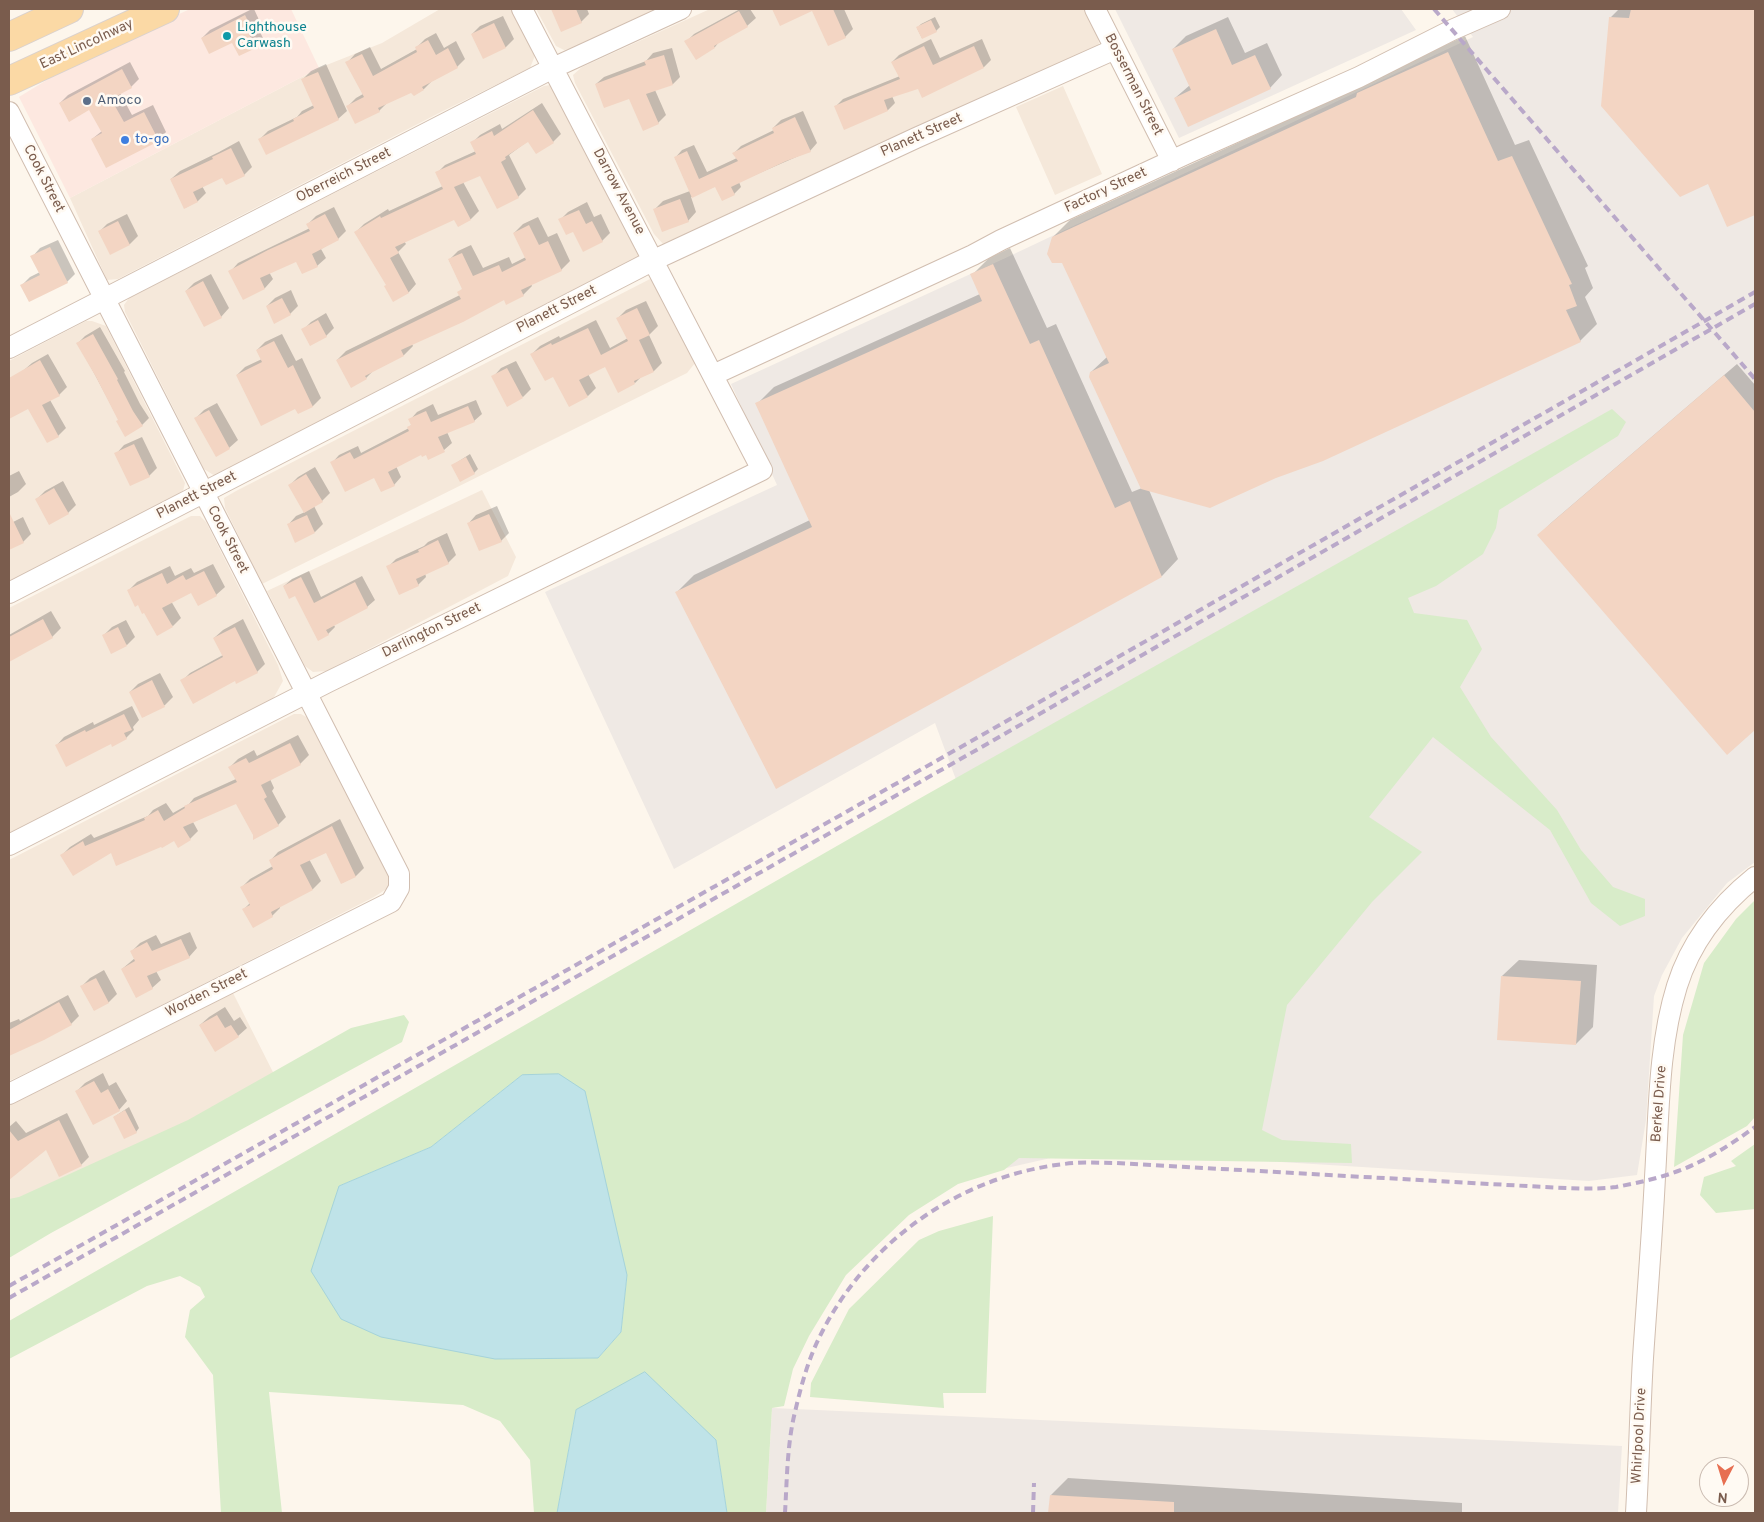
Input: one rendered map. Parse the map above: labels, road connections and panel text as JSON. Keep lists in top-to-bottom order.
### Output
{
  "streets": {
    "main road": ["East Lincolnway"],
    "street": [
      "Bosserman Street",
      "Planett Street",
      "Oberreich Street",
      "Cook Street",
      "Factory Street",
      "Darrow Avenue",
      "Darlington Street",
      "Worden Street",
      "Berkel Drive",
      "Whirlpool Drive"
    ]
  },
  "crossings": [
    ["Bosserman Street", "Planett Street"],
    ["Bosserman Street", "Factory Street"],
    ["Planett Street", "Cook Street"],
    ["Planett Street", "Darrow Avenue"],
    ["Oberreich Street", "Cook Street"],
    ["Oberreich Street", "Darrow Avenue"],
    ["Cook Street", "Darlington Street"],
    ["Cook Street", "Worden Street"],
    ["Factory Street", "Darrow Avenue"],
    ["Factory Street", "Darlington Street"],
    ["Darrow Avenue", "Darlington Street"],
    ["Berkel Drive", "Whirlpool Drive"]
  ],
  "places": ["Lighthouse Carwash", "Amoco", "to-go"],
  "north": "bottom"
}
